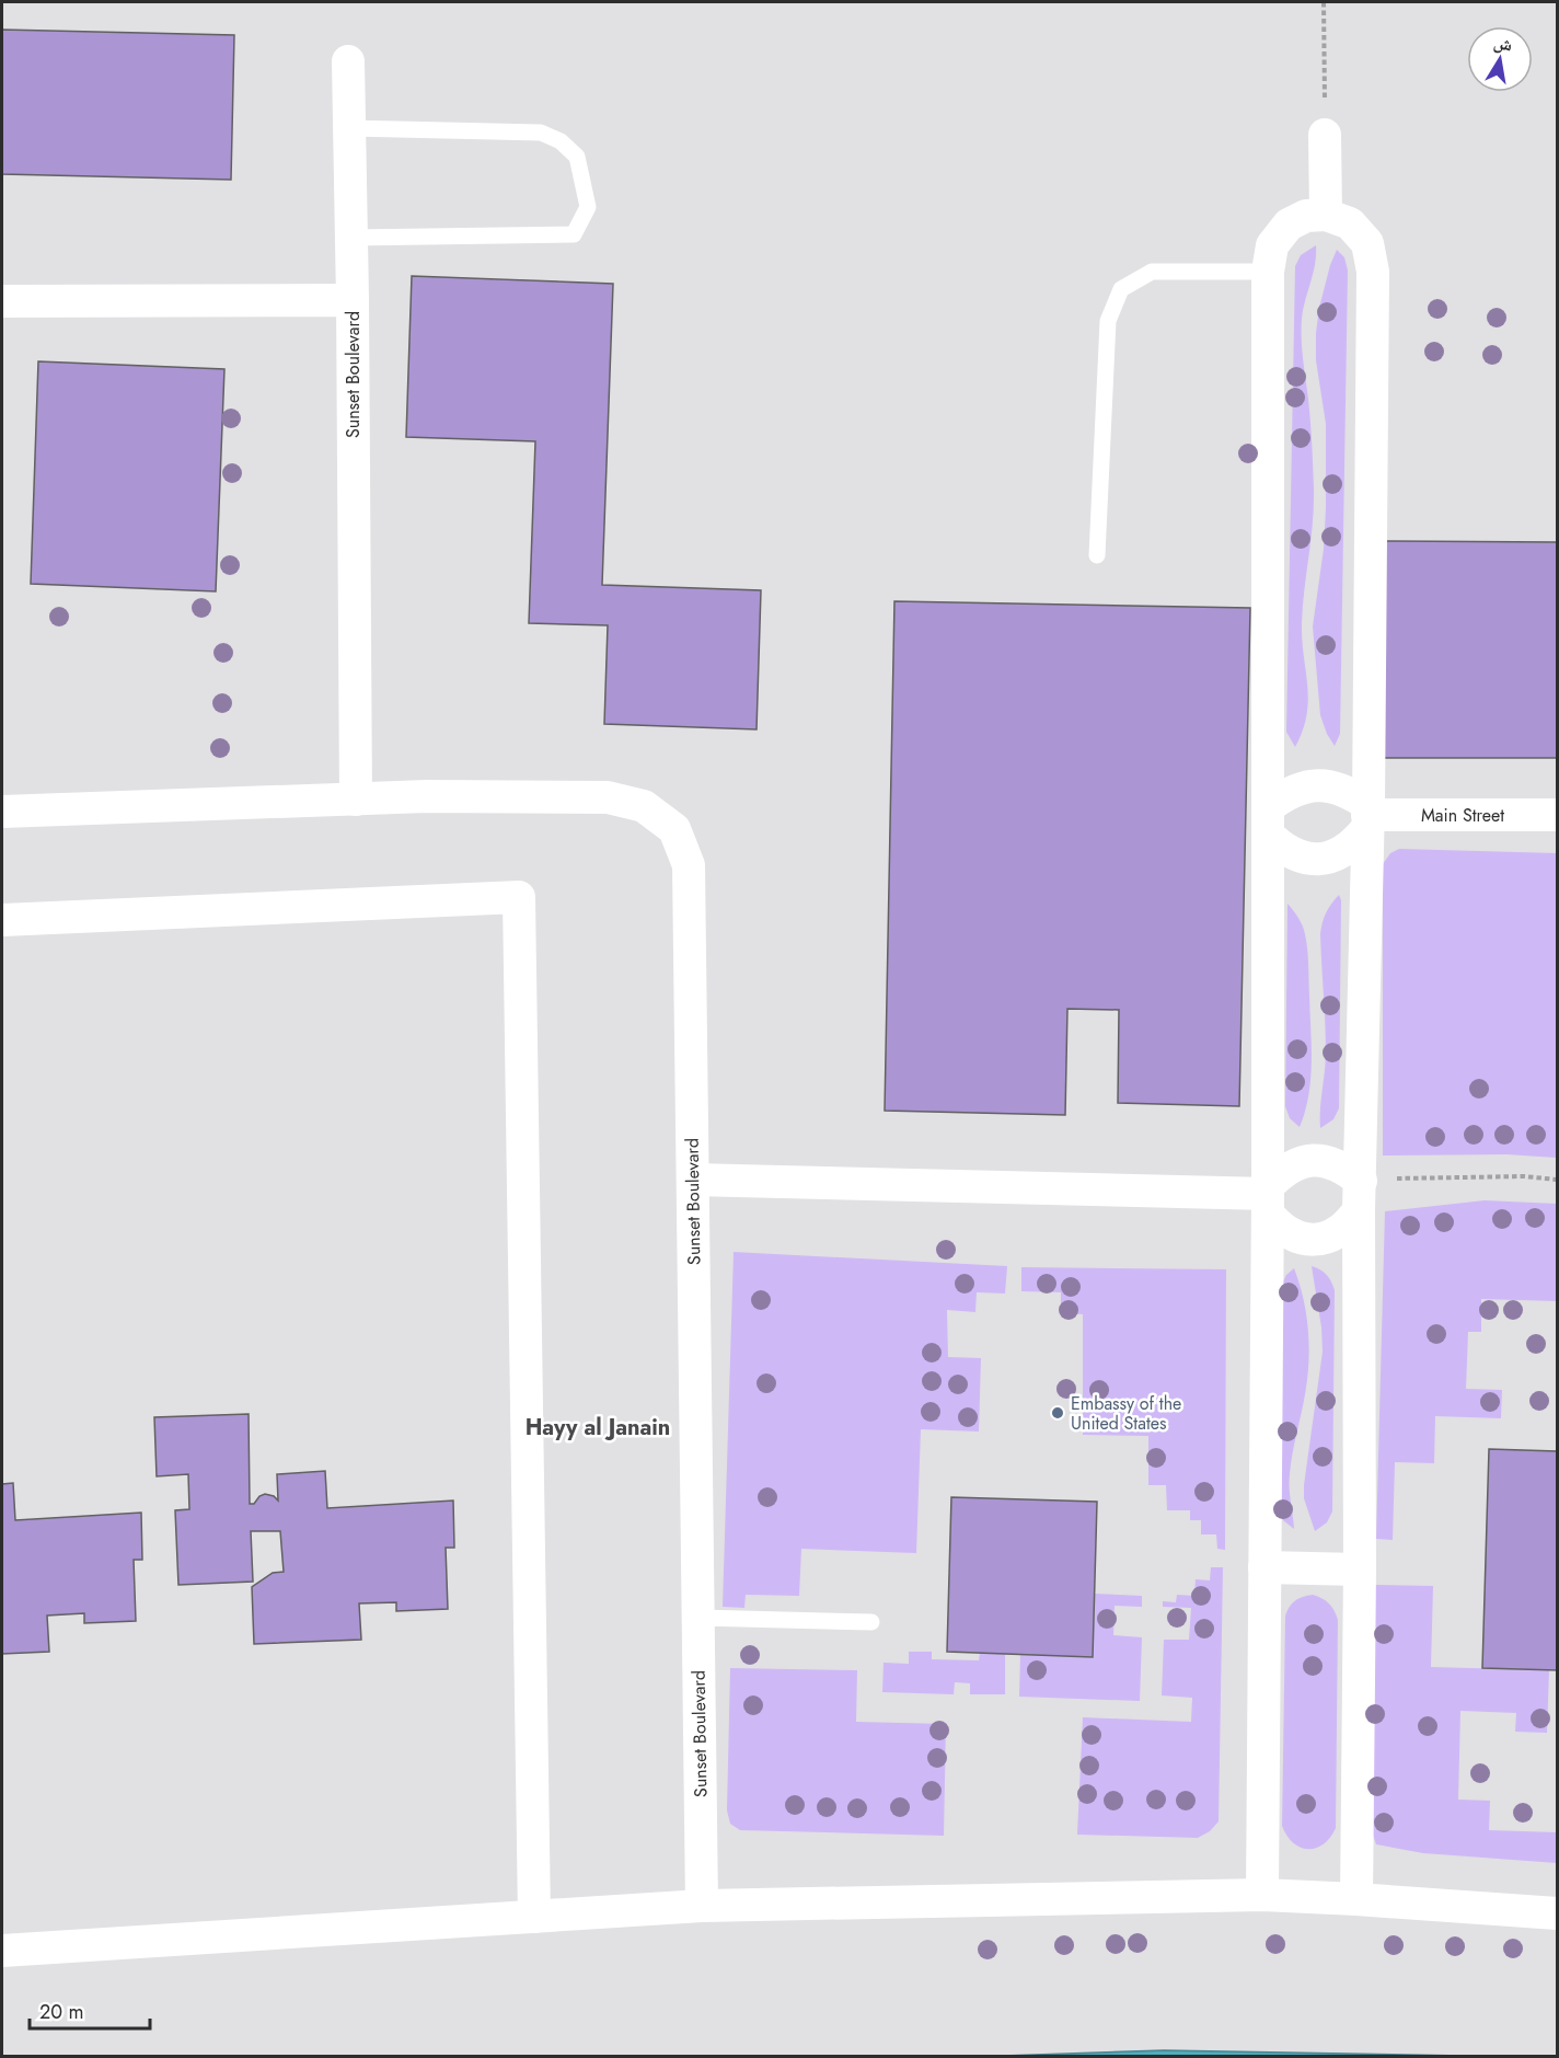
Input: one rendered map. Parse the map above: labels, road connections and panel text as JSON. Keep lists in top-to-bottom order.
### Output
{
  "streets": {
    "street": ["Sunset Boulevard", "Main Street"]
  },
  "districts": ["Hayy al Janain"],
  "places": ["Embassy of the United States"],
  "scale_bar": "20 m",
  "north": "top"
}
